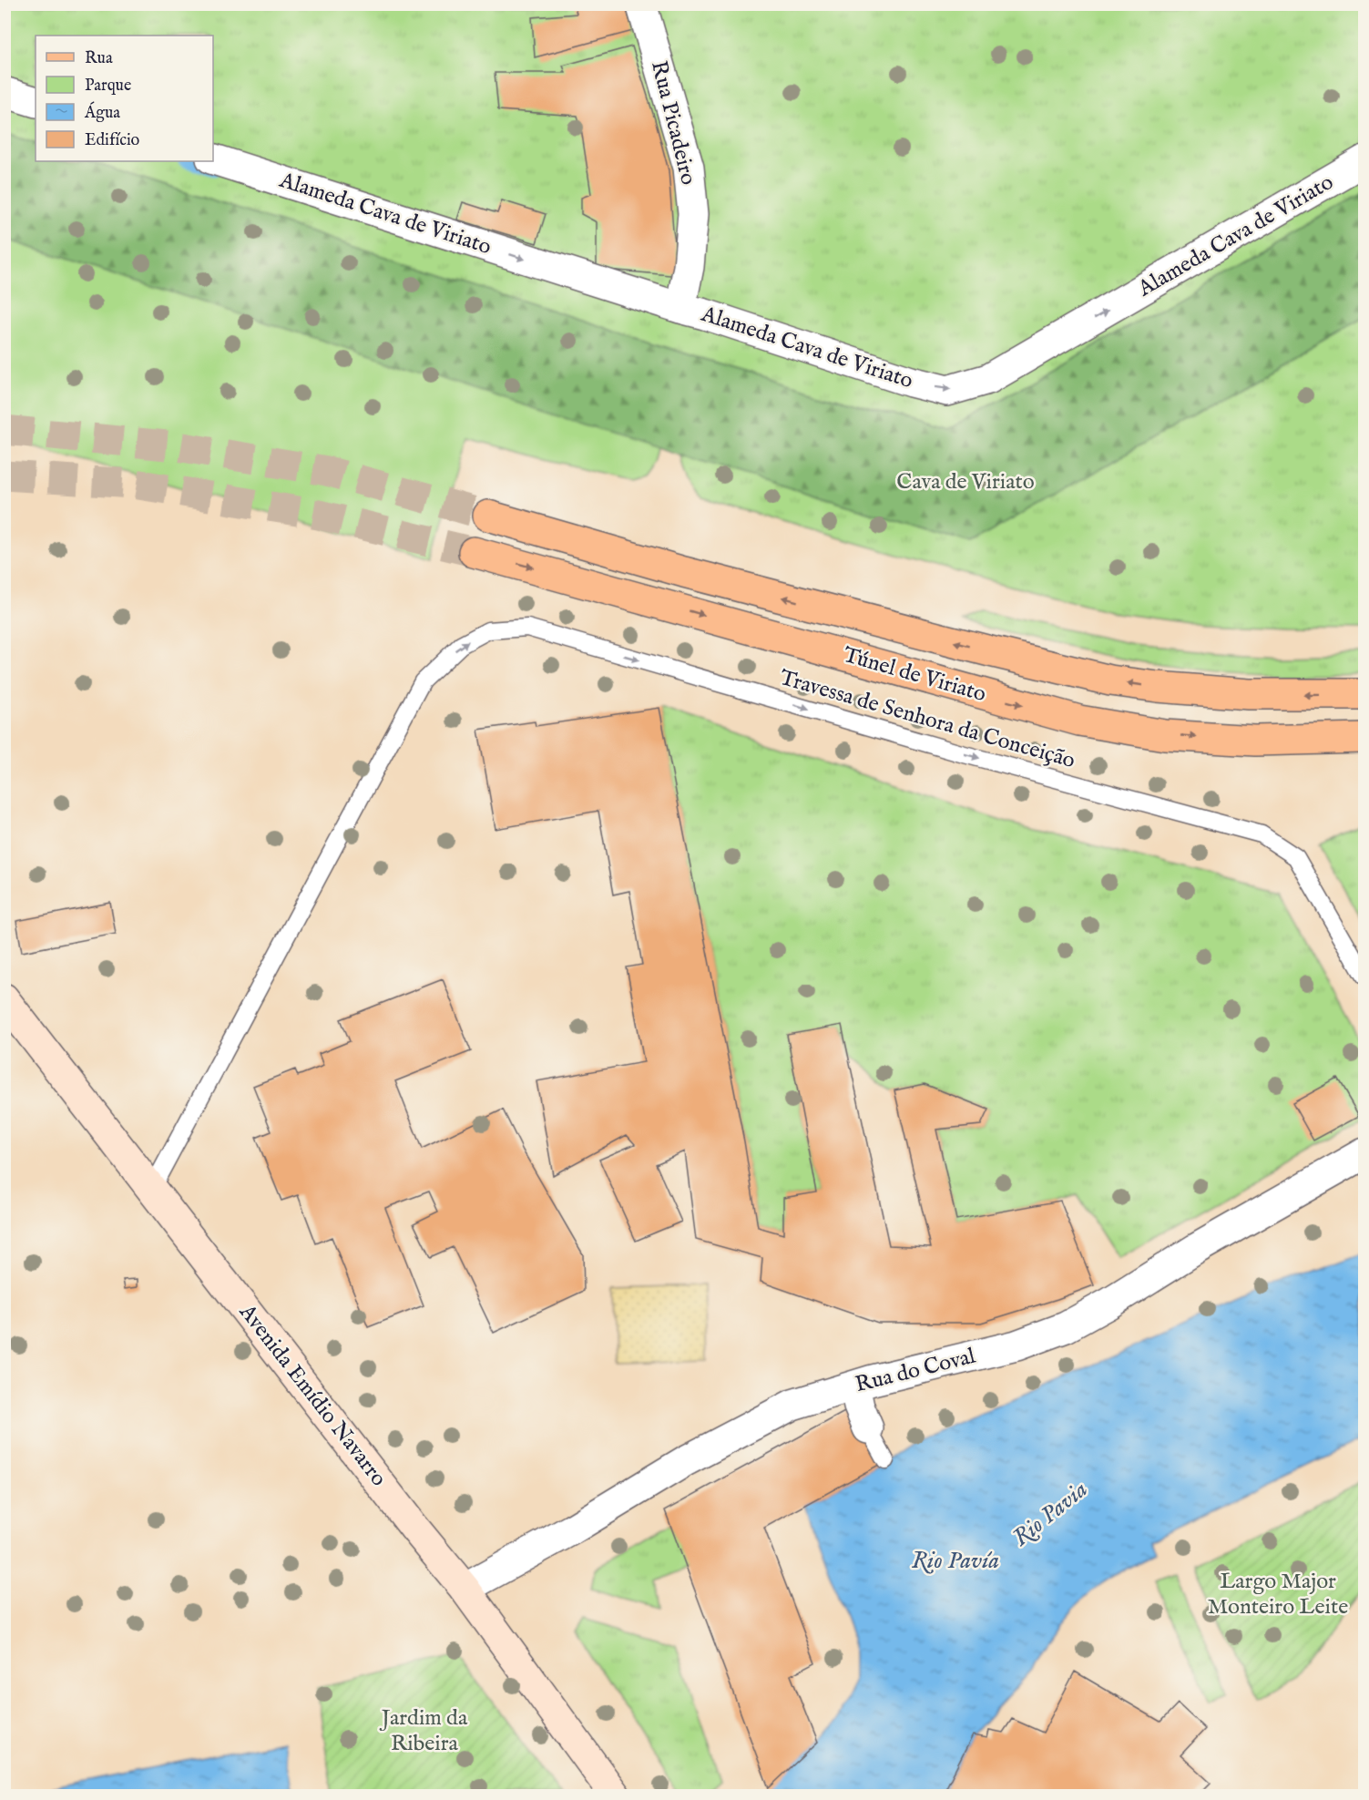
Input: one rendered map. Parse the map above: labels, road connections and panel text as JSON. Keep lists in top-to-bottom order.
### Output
{
  "streets": {
    "main road": ["Túnel de Viriato", "Avenida Emídio Navarro"],
    "street": ["Rua Picadeiro", "Alameda Cava de Viriato", "Rua do Coval"],
    "lane": ["Travessa de Senhora da Conceição"]
  },
  "crossings": [
    ["Rua Picadeiro", "Alameda Cava de Viriato"],
    ["Travessa de Senhora da Conceição", "Avenida Emídio Navarro"],
    ["Rua do Coval", "Avenida Emídio Navarro"]
  ],
  "one_way": ["Alameda Cava de Viriato"],
  "water": ["Rio Pavia", "Rio Pavía"],
  "parks": ["Cava de Viriato", "Largo Major Monteiro Leite", "Jardim da Ribeira"],
  "legend": [
    "Rua",
    "Parque",
    "Água",
    "Edifício"
  ]
}
